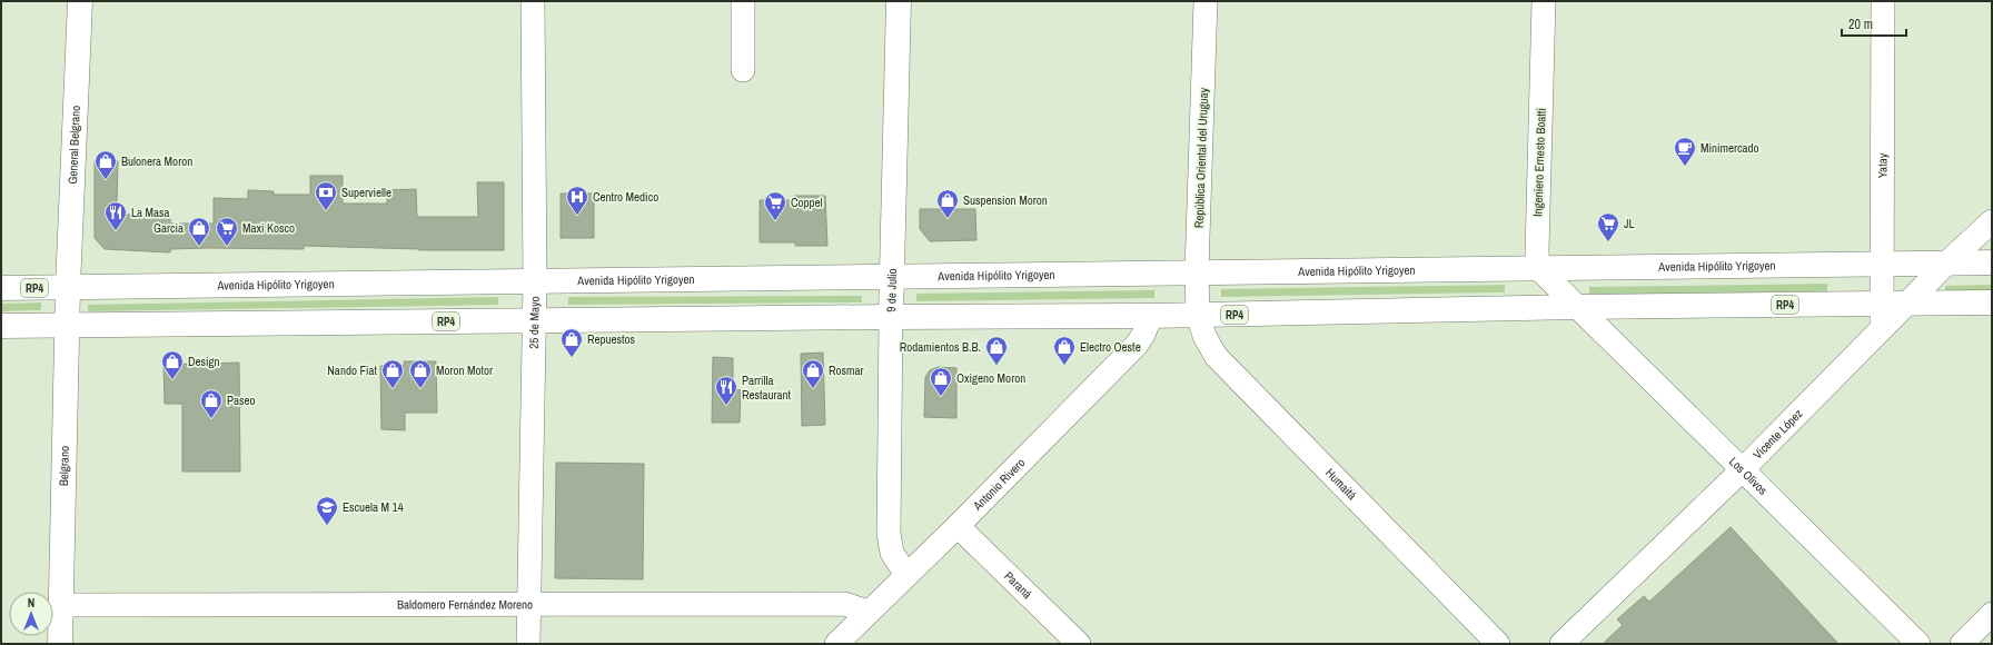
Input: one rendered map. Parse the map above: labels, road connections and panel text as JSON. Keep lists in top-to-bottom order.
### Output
{
  "streets": {
    "main road": [
      "General Belgrano",
      "Avenida Hipólito Yrigoyen",
      "RP4",
      "9 de Julio",
      "Belgrano"
    ],
    "street": [
      "República Oriental del Uruguay",
      "Ingeniero Ernesto Boatti",
      "Yatay",
      "25 de Mayo",
      "Vicente López",
      "Los Olivos",
      "Antonio Rivero",
      "Humaitá",
      "Paraná",
      "Baldomero Fernández Moreno"
    ]
  },
  "crossings": [
    ["General Belgrano", "Avenida Hipólito Yrigoyen"],
    ["General Belgrano", "Belgrano"],
    ["República Oriental del Uruguay", "Avenida Hipólito Yrigoyen"],
    ["República Oriental del Uruguay", "RP4"],
    ["República Oriental del Uruguay", "Humaitá"],
    ["Ingeniero Ernesto Boatti", "Avenida Hipólito Yrigoyen"],
    ["Yatay", "Avenida Hipólito Yrigoyen"],
    ["Yatay", "RP4"],
    ["Yatay", "Vicente López"],
    ["Avenida Hipólito Yrigoyen", "9 de Julio"],
    ["Avenida Hipólito Yrigoyen", "25 de Mayo"],
    ["Avenida Hipólito Yrigoyen", "Vicente López"],
    ["Avenida Hipólito Yrigoyen", "Belgrano"],
    ["RP4", "9 de Julio"],
    ["RP4", "25 de Mayo"],
    ["RP4", "Vicente López"],
    ["RP4", "Belgrano"],
    ["RP4", "Los Olivos"],
    ["RP4", "Antonio Rivero"],
    ["RP4", "Humaitá"],
    ["9 de Julio", "Antonio Rivero"],
    ["25 de Mayo", "Baldomero Fernández Moreno"],
    ["Vicente López", "Los Olivos"],
    ["Belgrano", "Baldomero Fernández Moreno"],
    ["Antonio Rivero", "Paraná"],
    ["Antonio Rivero", "Baldomero Fernández Moreno"]
  ],
  "places": {
    "cafe": ["Minimercado"],
    "shop": [
      "Bulonera Moron",
      "Suspension Moron",
      "Garcia",
      "Repuestos",
      "Rodamientos B.B.",
      "Electro Oeste",
      "Design",
      "Nando Fiat",
      "Moron Motor",
      "Rosmar",
      "Oxigeno Moron",
      "Paseo"
    ],
    "bank": ["Supervielle"],
    "hospital": ["Centro Medico"],
    "supermarket": ["Coppel", "JL", "Maxi Kosco"],
    "restaurant": ["La Masa", "Parrilla Restaurant"],
    "school or university": ["Escuela M 14"]
  },
  "scale_bar": "20 m",
  "north": "top"
}
